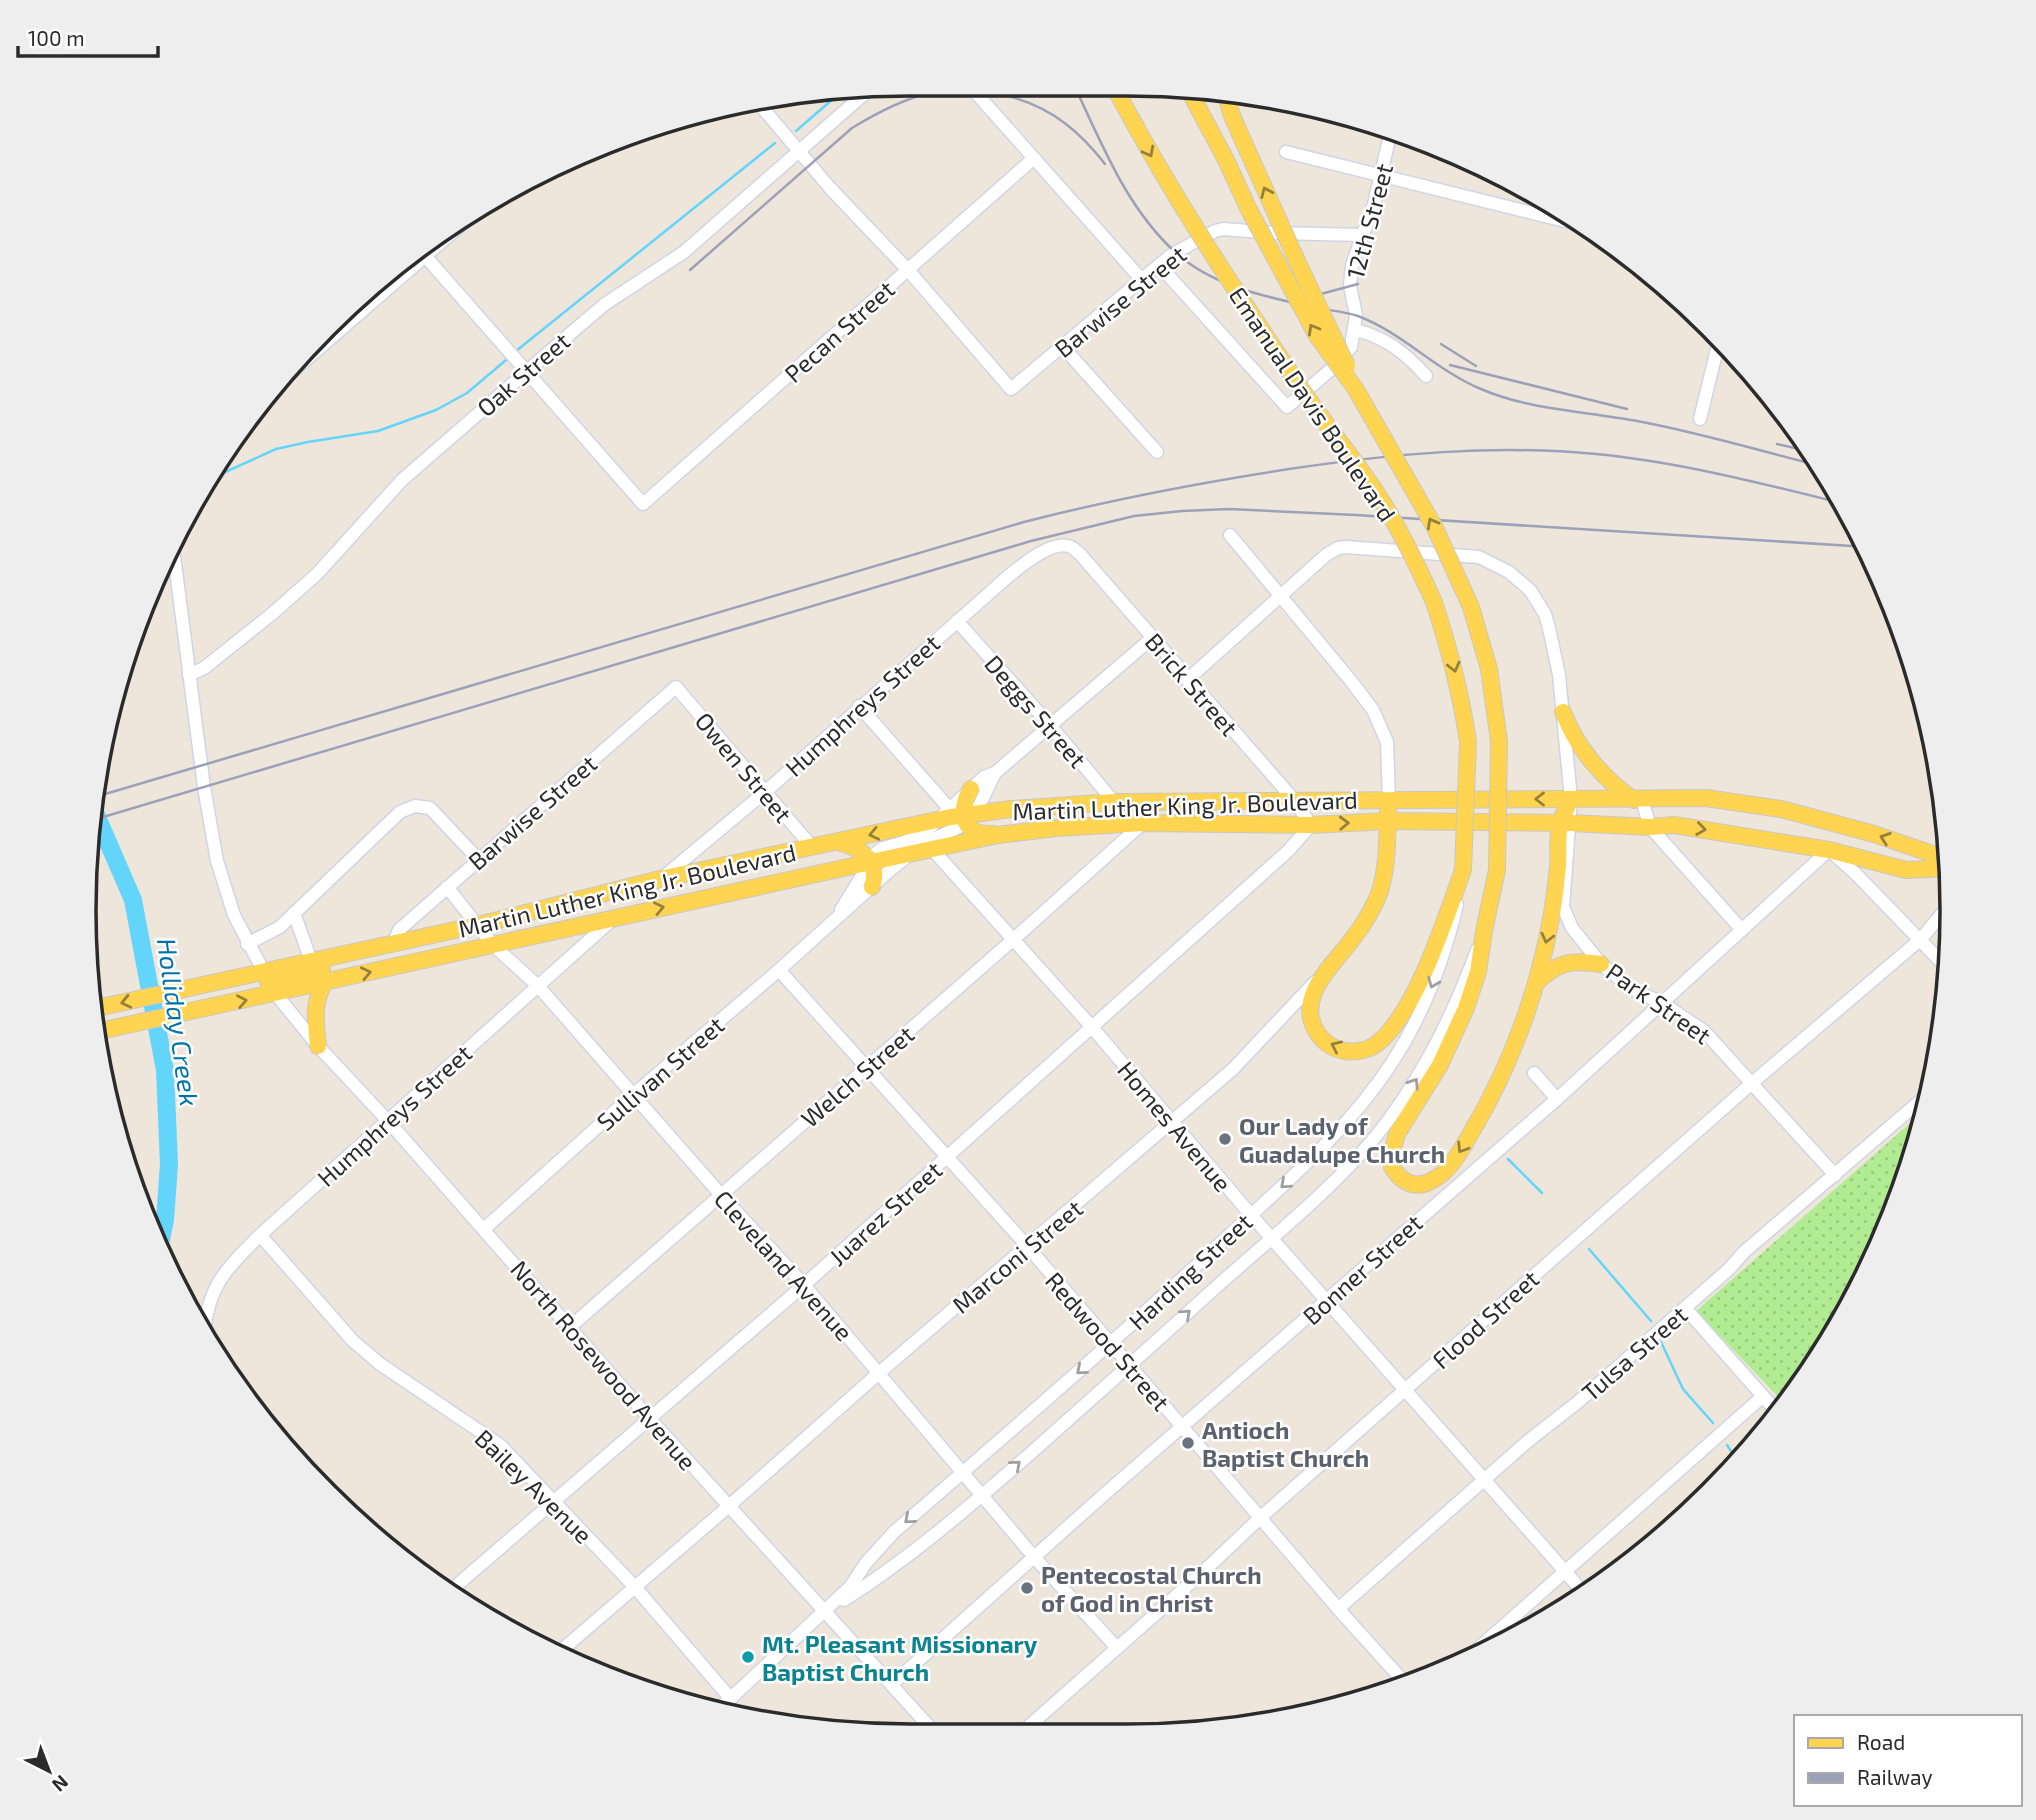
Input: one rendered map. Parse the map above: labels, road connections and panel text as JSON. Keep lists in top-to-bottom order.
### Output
{
  "streets": {
    "main road": ["Emanual Davis Boulevard", "Martin Luther King Jr. Boulevard", "Marconi Street"],
    "street": [
      "12th Street",
      "Barwise Street",
      "Pecan Street",
      "Oak Street",
      "Brick Street",
      "Humphreys Street",
      "Deggs Street",
      "Owen Street",
      "Park Street",
      "Sullivan Street",
      "Welch Street",
      "Homes Avenue",
      "Juarez Street",
      "Cleveland Avenue",
      "Bonner Street",
      "Harding Street",
      "Flood Street",
      "Redwood Street",
      "Tulsa Street",
      "North Rosewood Avenue",
      "Bailey Avenue"
    ]
  },
  "crossings": [
    ["12th Street", "Barwise Street"],
    ["Barwise Street", "Pecan Street"],
    ["Barwise Street", "Owen Street"],
    ["Barwise Street", "Martin Luther King Jr. Boulevard"],
    ["Barwise Street", "Cleveland Avenue"],
    ["Pecan Street", "Oak Street"],
    ["Oak Street", "North Rosewood Avenue"],
    ["Emanual Davis Boulevard", "Marconi Street"],
    ["Emanual Davis Boulevard", "Harding Street"],
    ["Brick Street", "Humphreys Street"],
    ["Brick Street", "Martin Luther King Jr. Boulevard"],
    ["Brick Street", "Sullivan Street"],
    ["Brick Street", "Juarez Street"],
    ["Humphreys Street", "Deggs Street"],
    ["Humphreys Street", "Owen Street"],
    ["Humphreys Street", "Martin Luther King Jr. Boulevard"],
    ["Humphreys Street", "Cleveland Avenue"],
    ["Humphreys Street", "North Rosewood Avenue"],
    ["Humphreys Street", "Bailey Avenue"],
    ["Deggs Street", "Martin Luther King Jr. Boulevard"],
    ["Deggs Street", "Sullivan Street"],
    ["Owen Street", "Martin Luther King Jr. Boulevard"],
    ["Martin Luther King Jr. Boulevard", "Park Street"],
    ["Martin Luther King Jr. Boulevard", "Sullivan Street"],
    ["Martin Luther King Jr. Boulevard", "Welch Street"],
    ["Martin Luther King Jr. Boulevard", "Homes Avenue"],
    ["Martin Luther King Jr. Boulevard", "Juarez Street"],
    ["Martin Luther King Jr. Boulevard", "Marconi Street"],
    ["Martin Luther King Jr. Boulevard", "Cleveland Avenue"],
    ["Martin Luther King Jr. Boulevard", "Bonner Street"],
    ["Martin Luther King Jr. Boulevard", "North Rosewood Avenue"],
    ["Park Street", "Bonner Street"],
    ["Park Street", "Flood Street"],
    ["Park Street", "Tulsa Street"],
    ["Sullivan Street", "Cleveland Avenue"],
    ["Sullivan Street", "Redwood Street"],
    ["Sullivan Street", "North Rosewood Avenue"],
    ["Welch Street", "Homes Avenue"],
    ["Welch Street", "Cleveland Avenue"],
    ["Welch Street", "Redwood Street"],
    ["Welch Street", "North Rosewood Avenue"],
    ["Homes Avenue", "Juarez Street"],
    ["Homes Avenue", "Marconi Street"],
    ["Homes Avenue", "Bonner Street"],
    ["Homes Avenue", "Harding Street"],
    ["Homes Avenue", "Flood Street"],
    ["Homes Avenue", "Tulsa Street"],
    ["Juarez Street", "Cleveland Avenue"],
    ["Juarez Street", "Redwood Street"],
    ["Juarez Street", "North Rosewood Avenue"],
    ["Juarez Street", "Bailey Avenue"],
    ["Marconi Street", "Cleveland Avenue"],
    ["Marconi Street", "Redwood Street"],
    ["Marconi Street", "North Rosewood Avenue"],
    ["Marconi Street", "Bailey Avenue"],
    ["Cleveland Avenue", "Bonner Street"],
    ["Cleveland Avenue", "Harding Street"],
    ["Cleveland Avenue", "Flood Street"],
    ["Bonner Street", "Redwood Street"],
    ["Bonner Street", "North Rosewood Avenue"],
    ["Harding Street", "Redwood Street"],
    ["Harding Street", "North Rosewood Avenue"],
    ["Flood Street", "Redwood Street"],
    ["Redwood Street", "Tulsa Street"]
  ],
  "water": ["Holliday Creek"],
  "places": [
    "Our Lady of Guadalupe Church",
    "Antioch Baptist Church",
    "Pentecostal Church of God in Christ",
    "Mt. Pleasant Missionary Baptist Church"
  ],
  "legend": ["Road", "Railway"],
  "scale_bar": "100 m",
  "north": "bottom right"
}
